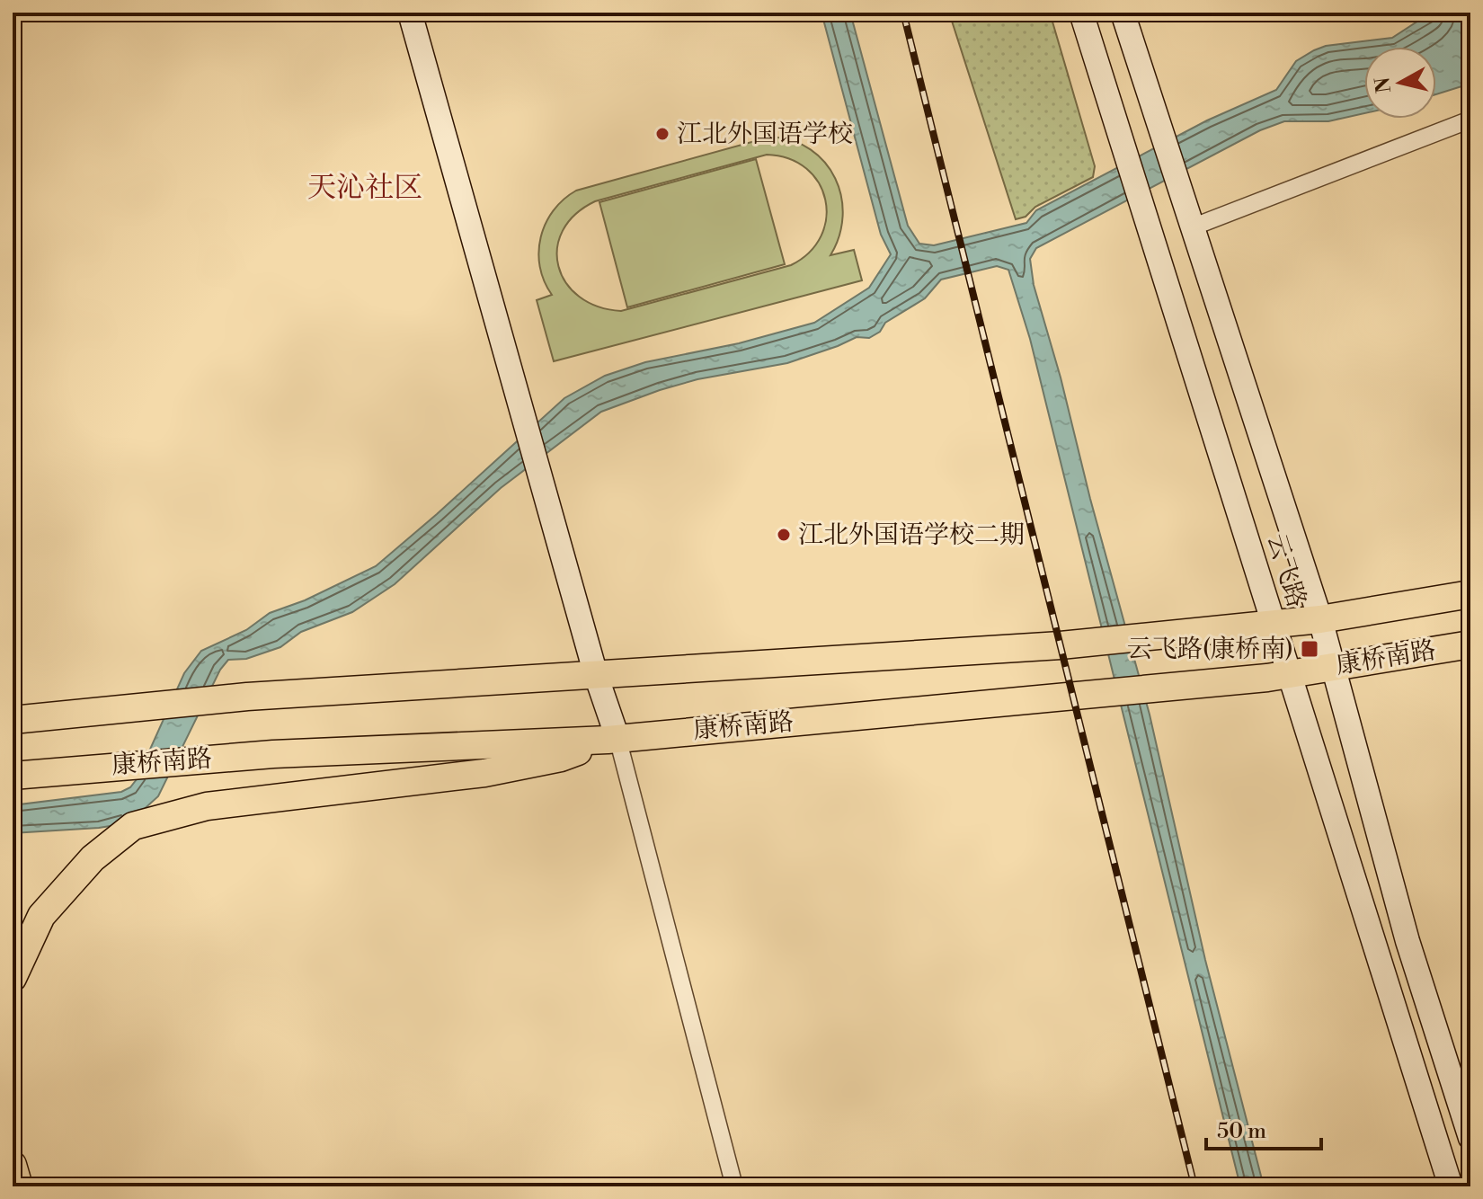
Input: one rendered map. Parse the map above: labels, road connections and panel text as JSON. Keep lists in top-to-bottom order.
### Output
{
  "streets": {
    "main road": ["云飞路", "康桥南路"]
  },
  "crossings": [
    ["云飞路", "康桥南路"]
  ],
  "districts": ["天沁社区"],
  "places": {
    "other": ["江北外国语学校", "江北外国语学校二期"],
    "transit": ["云飞路(康桥南)"]
  },
  "scale_bar": "50 m",
  "north": "left"
}
